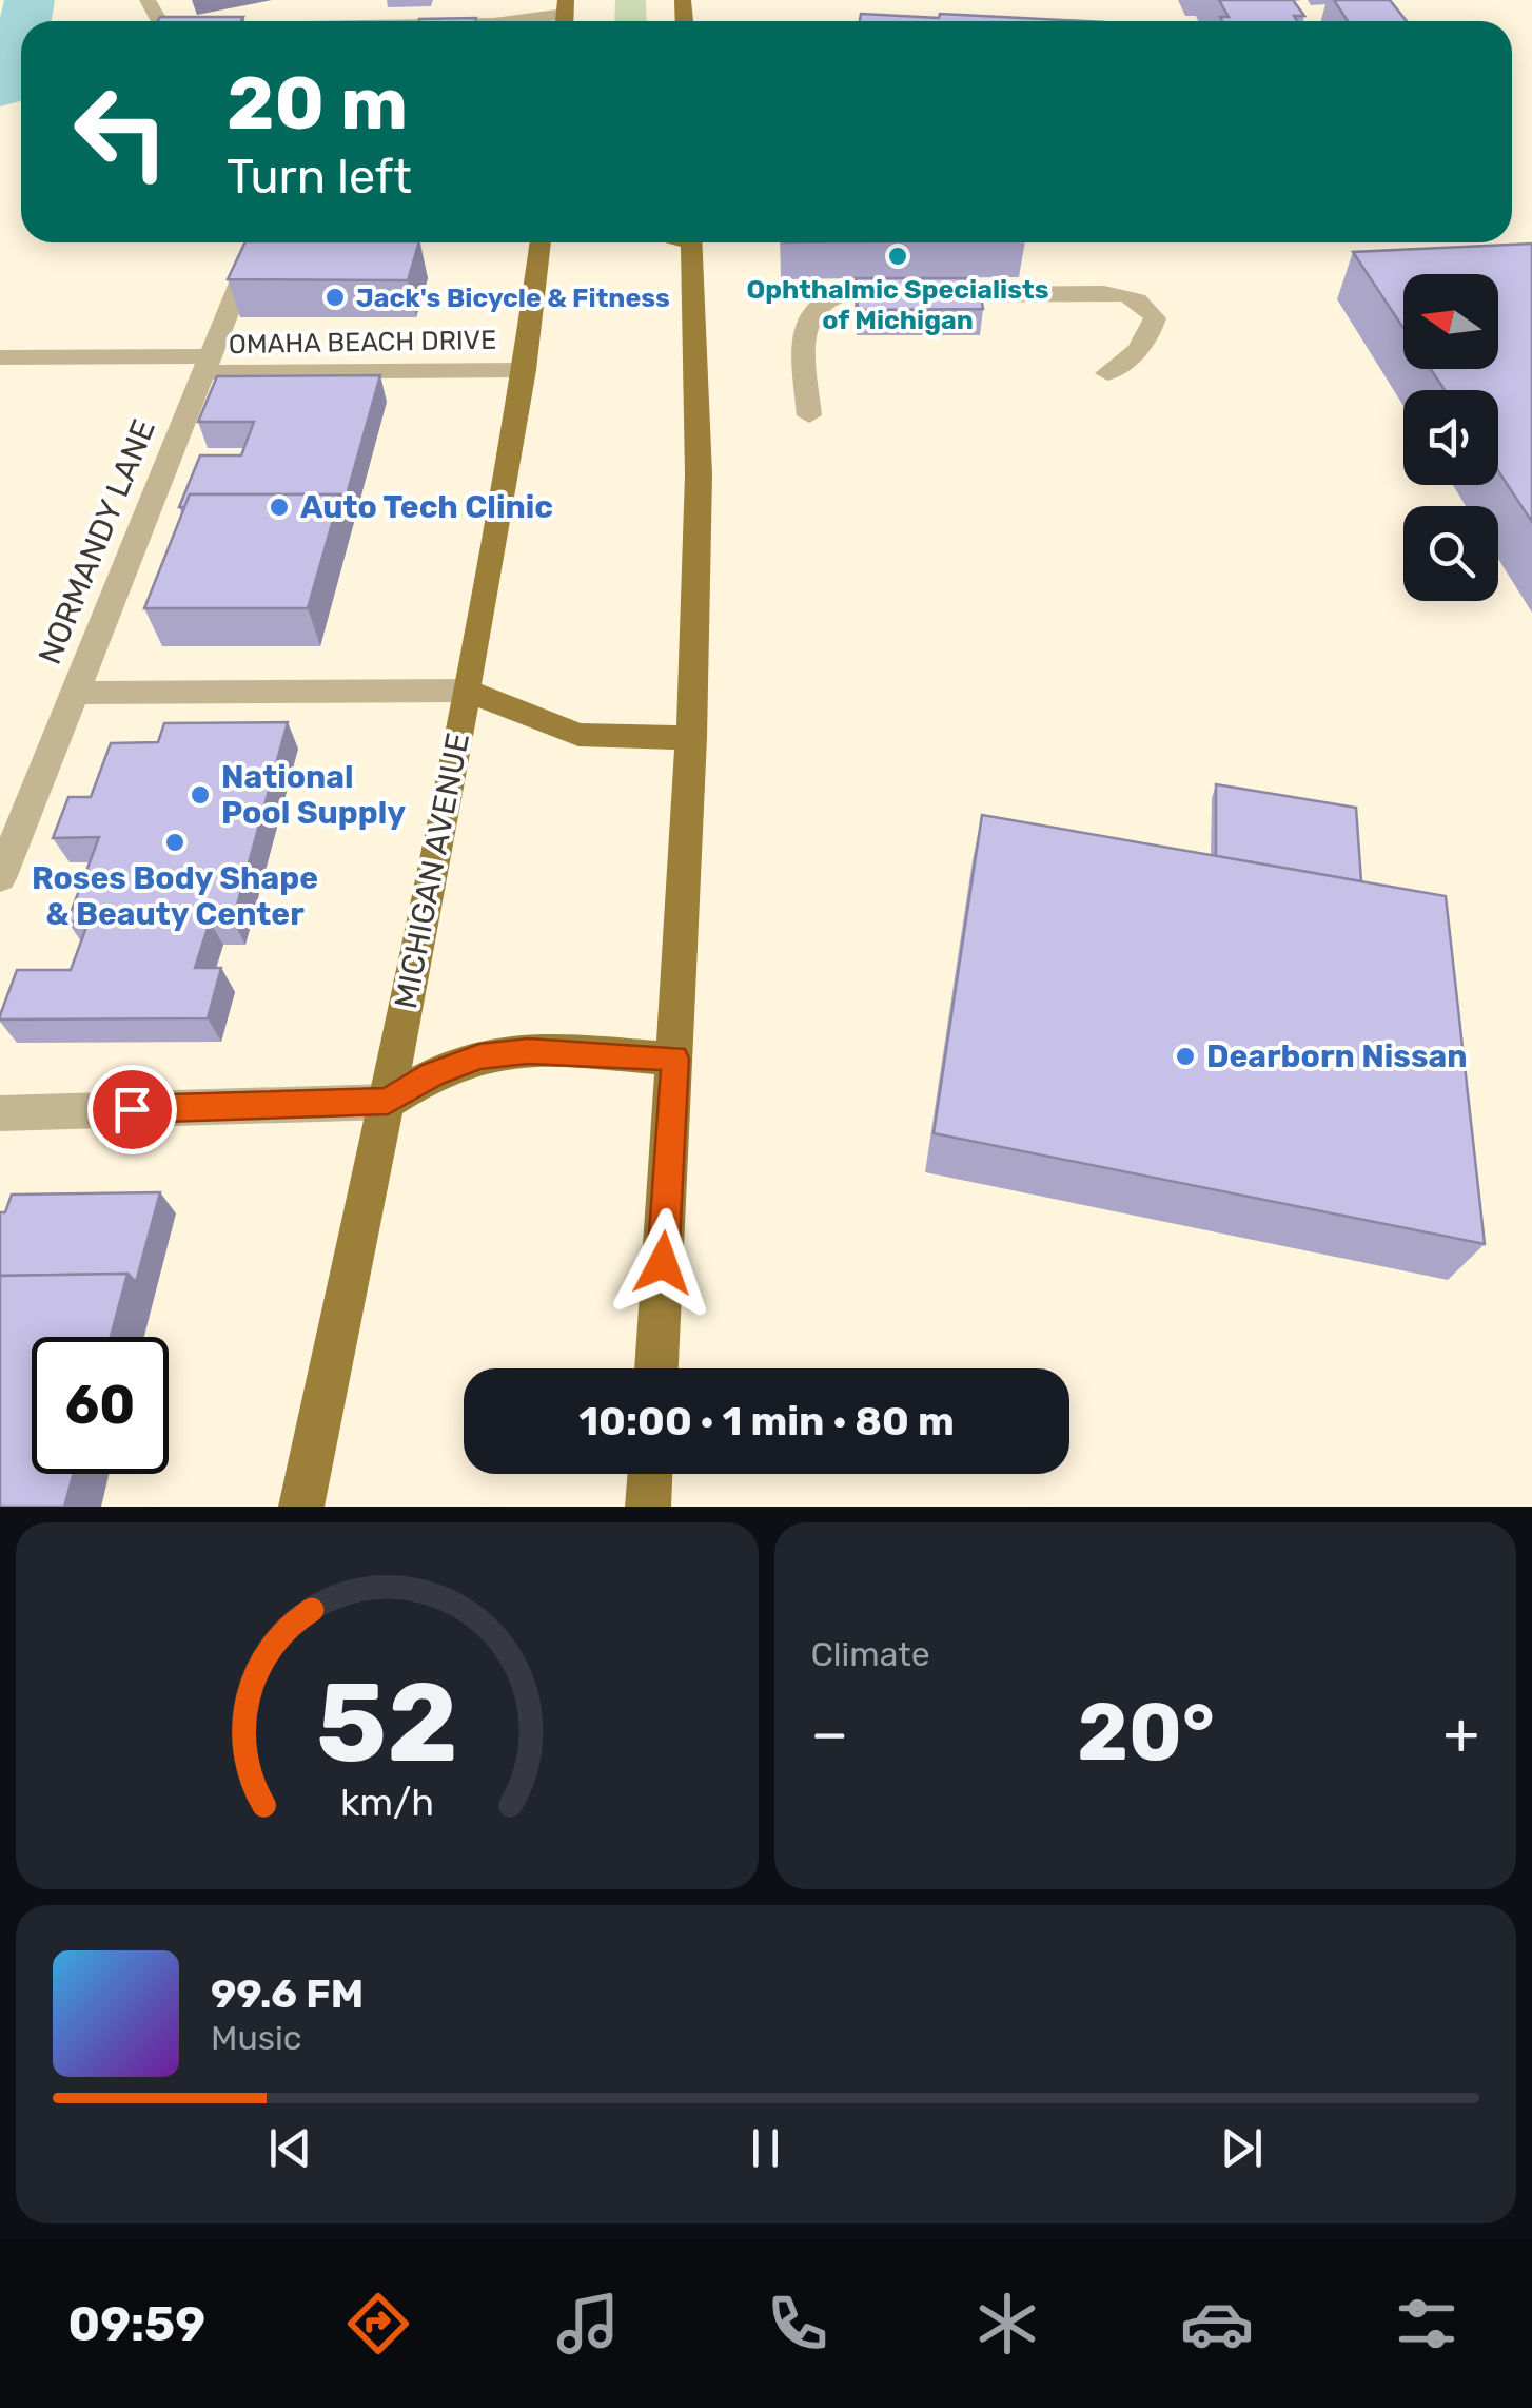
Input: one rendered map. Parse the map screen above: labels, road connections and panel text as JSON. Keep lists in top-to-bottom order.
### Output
{
  "streets": {
    "main road": ["MICHIGAN AVENUE"],
    "street": ["OMAHA BEACH DRIVE", "NORMANDY LANE"]
  },
  "crossings": [
    ["OMAHA BEACH DRIVE", "NORMANDY LANE"],
    ["OMAHA BEACH DRIVE", "MICHIGAN AVENUE"]
  ],
  "places": [
    "Ophthalmic Specialists of Michigan",
    "Jack's Bicycle & Fitness",
    "Auto Tech Clinic",
    "National Pool Supply",
    "Roses Body Shape & Beauty Center",
    "Dearborn Nissan"
  ],
  "north": "left",
  "page": {
    "turn": ["20 m", "Turn left"],
    "limit": "60",
    "trip": "10:00 · 1 min · 80 m",
    "tile": "Climate",
    "heat": ["−", "20°", "+"],
    "song": ["99.6 FM", "Music"],
    "tabs": "09:59",
    "gauge": ["52", "km/h"]
  }
}
